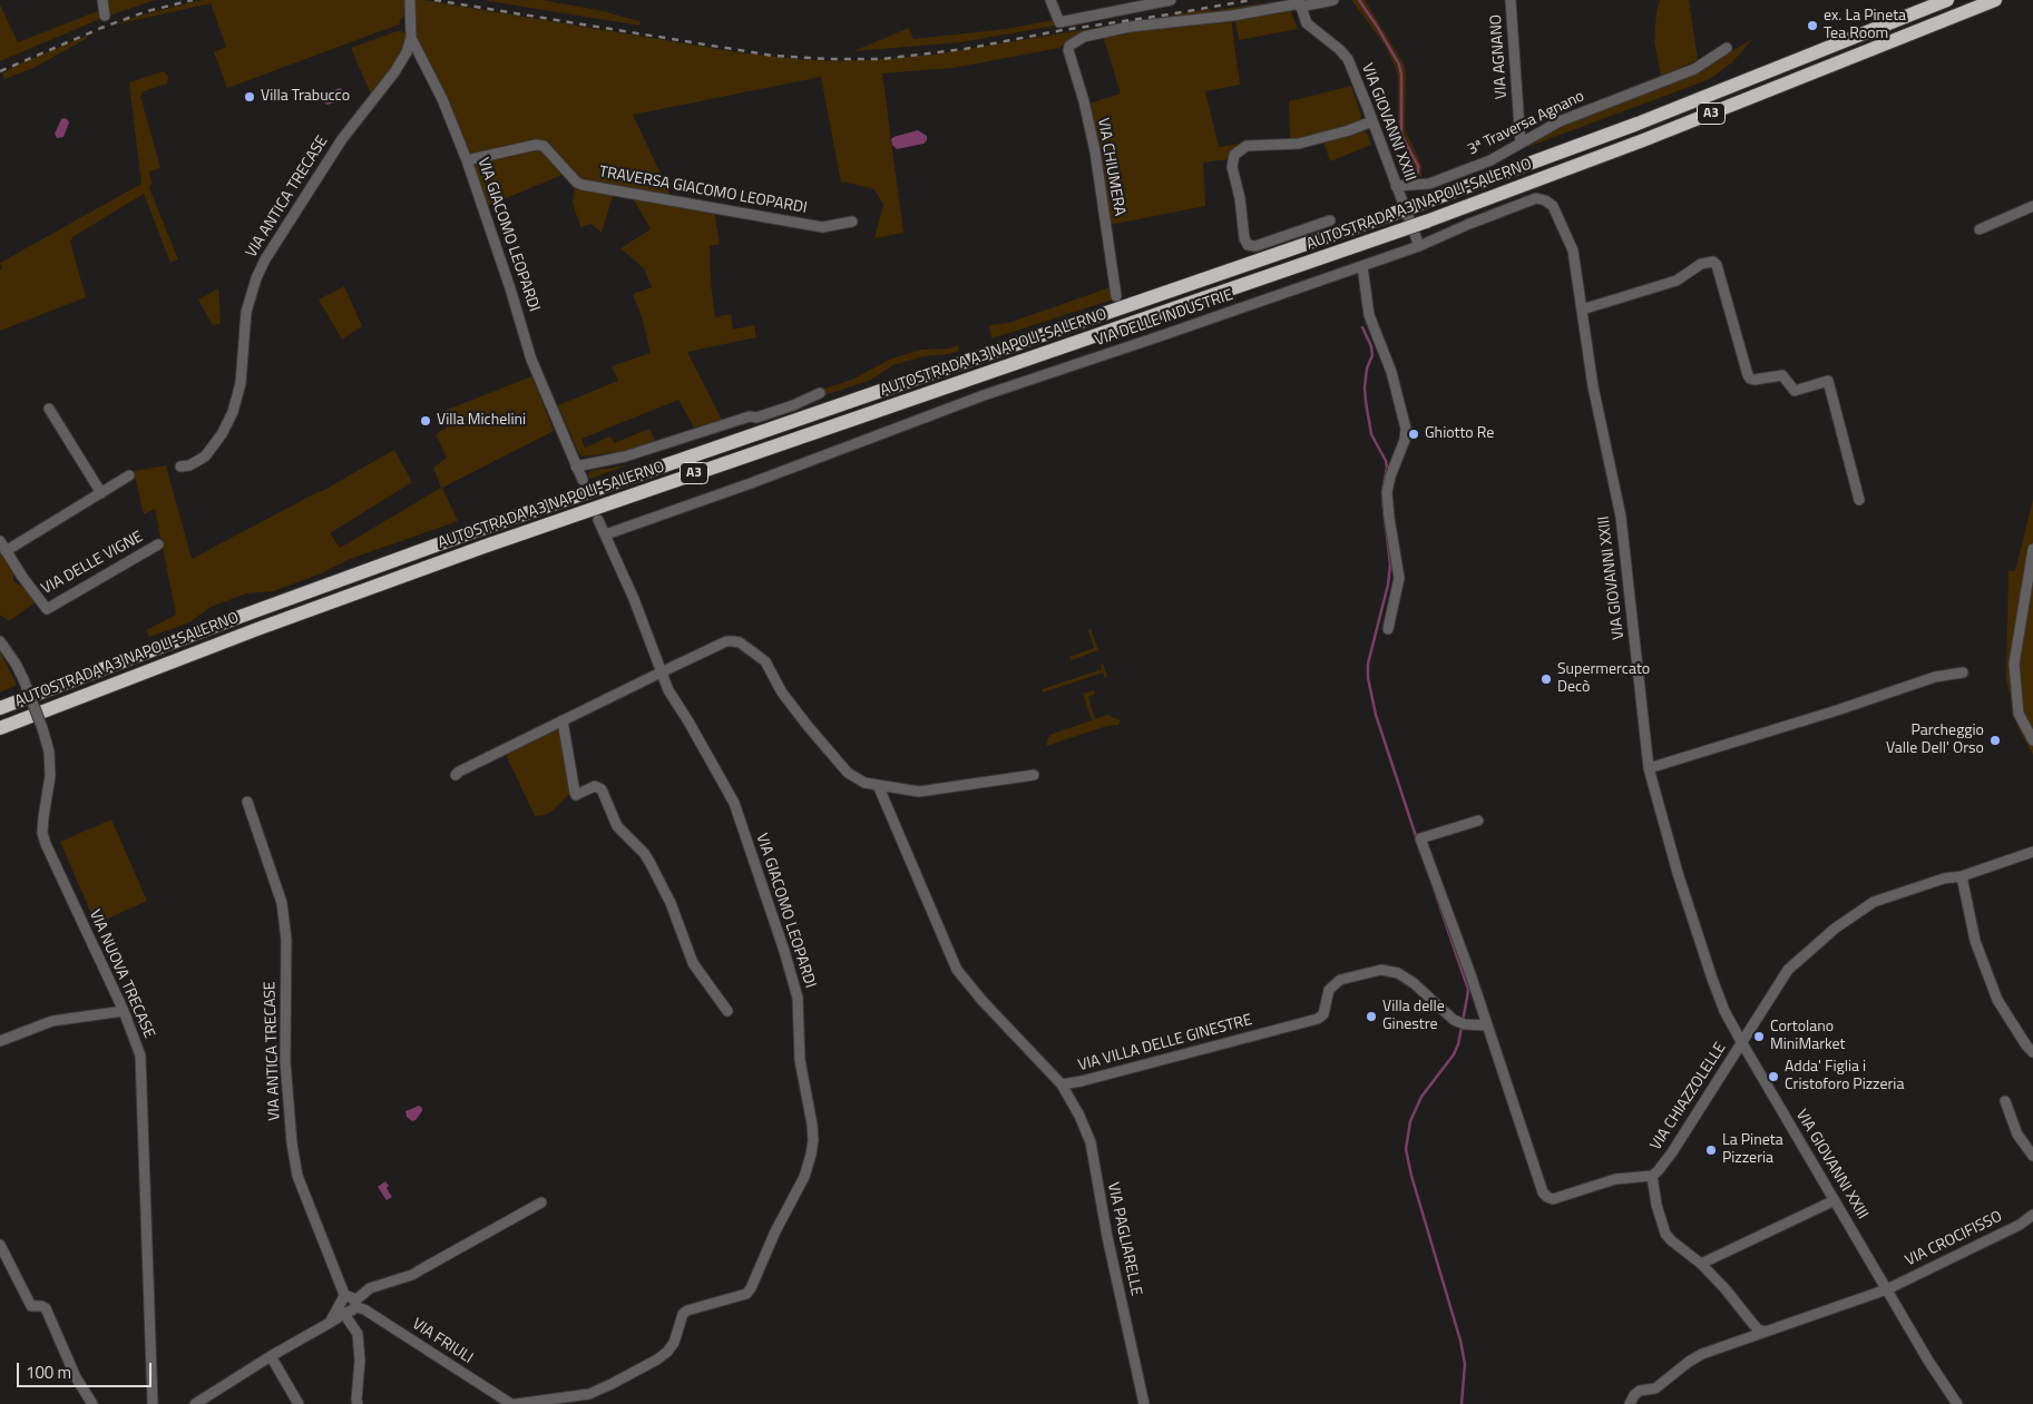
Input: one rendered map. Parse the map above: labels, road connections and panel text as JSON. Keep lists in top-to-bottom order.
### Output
{
  "streets": {
    "highway": ["A3", "AUTOSTRADA A3 NAPOLI-SALERNO"],
    "street": [
      "VIA AGNANO",
      "VIA GIOVANNI XXIII",
      "3ª Traversa Agnano",
      "VIA CHIUMERA",
      "TRAVERSA GIACOMO LEOPARDI",
      "VIA ANTICA TRECASE",
      "VIA GIACOMO LEOPARDI",
      "VIA DELLE INDUSTRIE",
      "VIA DELLE VIGNE",
      "VIA NUOVA TRECASE",
      "VIA VILLA DELLE GINESTRE",
      "VIA CHIAZZOLELLE",
      "VIA PAGLIARELLE",
      "VIA CROCIFISSO",
      "VIA FRIULI"
    ]
  },
  "crossings": [
    ["VIA AGNANO", "3ª Traversa Agnano"],
    ["VIA GIOVANNI XXIII", "3ª Traversa Agnano"],
    ["VIA GIOVANNI XXIII", "VIA CHIUMERA"],
    ["VIA GIOVANNI XXIII", "VIA DELLE INDUSTRIE"],
    ["VIA GIOVANNI XXIII", "VIA CHIAZZOLELLE"],
    ["VIA GIOVANNI XXIII", "VIA CROCIFISSO"],
    ["TRAVERSA GIACOMO LEOPARDI", "VIA GIACOMO LEOPARDI"],
    ["VIA ANTICA TRECASE", "VIA GIACOMO LEOPARDI"],
    ["VIA ANTICA TRECASE", "VIA FRIULI"],
    ["VIA GIACOMO LEOPARDI", "VIA DELLE INDUSTRIE"],
    ["VIA VILLA DELLE GINESTRE", "VIA PAGLIARELLE"]
  ],
  "places": [
    "ex. La Pineta Tea Room",
    "Villa Trabucco",
    "Villa Michelini",
    "Ghiotto Re",
    "Supermercato Decò",
    "Parcheggio Valle Dell' Orso",
    "Villa delle Ginestre",
    "Cortolano MiniMarket",
    "Adda' Figlia i Cristoforo Pizzeria",
    "La Pineta Pizzeria"
  ],
  "scale_bar": "100 m"
}
